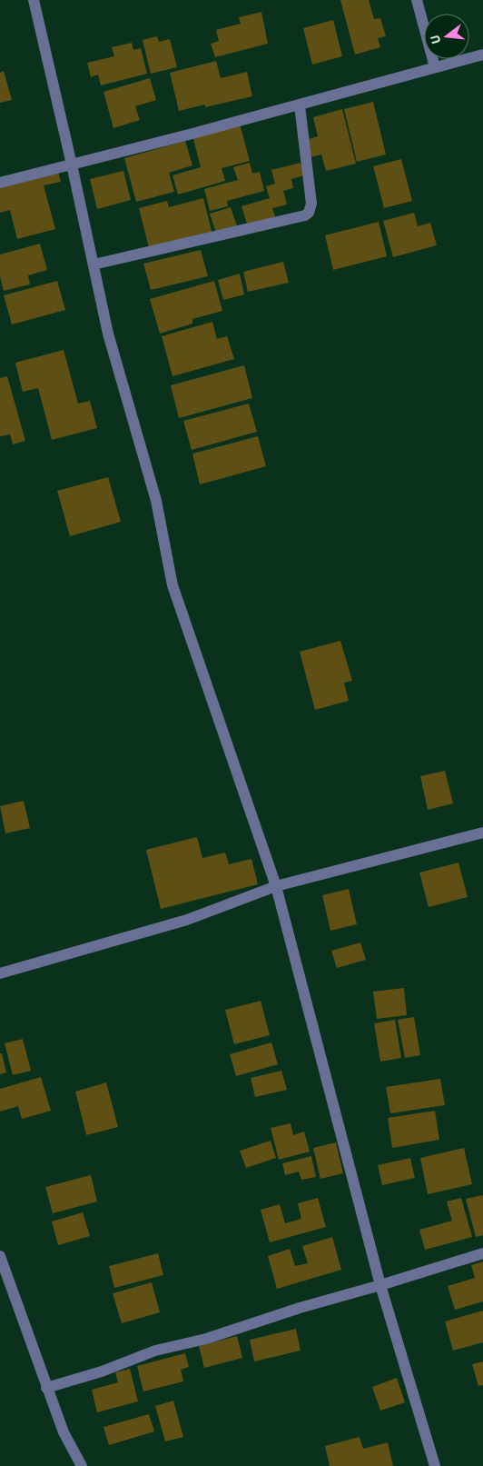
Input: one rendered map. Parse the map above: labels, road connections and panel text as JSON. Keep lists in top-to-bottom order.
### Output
{
  "north": "left"
}
